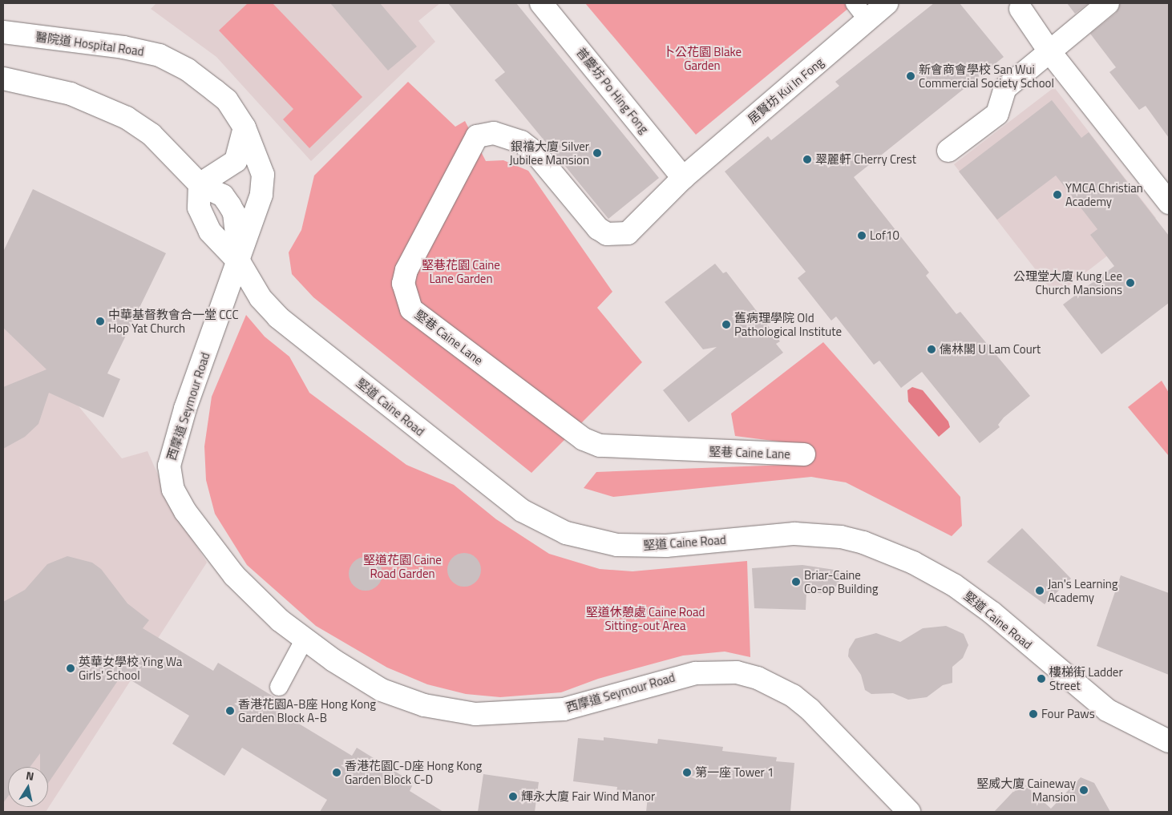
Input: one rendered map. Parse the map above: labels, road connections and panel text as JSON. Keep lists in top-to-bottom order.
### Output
{
  "streets": {
    "street": [
      "醫院道 Hospital Road",
      "普慶坊 Po Hing Fong",
      "居賢坊 Kui In Fong",
      "堅巷 Caine Lane",
      "西摩道 Seymour Road",
      "堅道 Caine Road"
    ]
  },
  "crossings": [
    ["醫院道 Hospital Road", "西摩道 Seymour Road"],
    ["醫院道 Hospital Road", "堅道 Caine Road"],
    ["普慶坊 Po Hing Fong", "居賢坊 Kui In Fong"],
    ["普慶坊 Po Hing Fong", "堅巷 Caine Lane"],
    ["居賢坊 Kui In Fong", "堅巷 Caine Lane"],
    ["西摩道 Seymour Road", "堅道 Caine Road"]
  ],
  "parks": [
    "卜公花園 Blake Garden",
    "堅巷花園 Caine Lane Garden",
    "堅道花園 Caine Road Garden",
    "堅道休憩處 Caine Road Sitting-out Area"
  ],
  "places": [
    "新會商會學校 San Wui Commercial Society School",
    "銀禧大廈 Silver Jubilee Mansion",
    "翠麗軒 Cherry Crest",
    "YMCA Christian Academy",
    "Lof10",
    "公理堂大廈 Kung Lee Church Mansions",
    "中華基督教會合一堂 CCC Hop Yat Church",
    "舊病理學院 Old Pathological Institute",
    "儒林閣 U Lam Court",
    "Briar-Caine Co-op Building",
    "Jan's Learning Academy",
    "英華女學校 Ying Wa Girls' School",
    "樓梯街 Ladder Street",
    "香港花園A-B座 Hong Kong Garden Block A-B",
    "Four Paws",
    "香港花園C-D座 Hong Kong Garden Block C-D",
    "第一座 Tower 1",
    "堅威大廈 Caineway Mansion",
    "輝永大廈 Fair Wind Manor"
  ],
  "north": "top"
}
